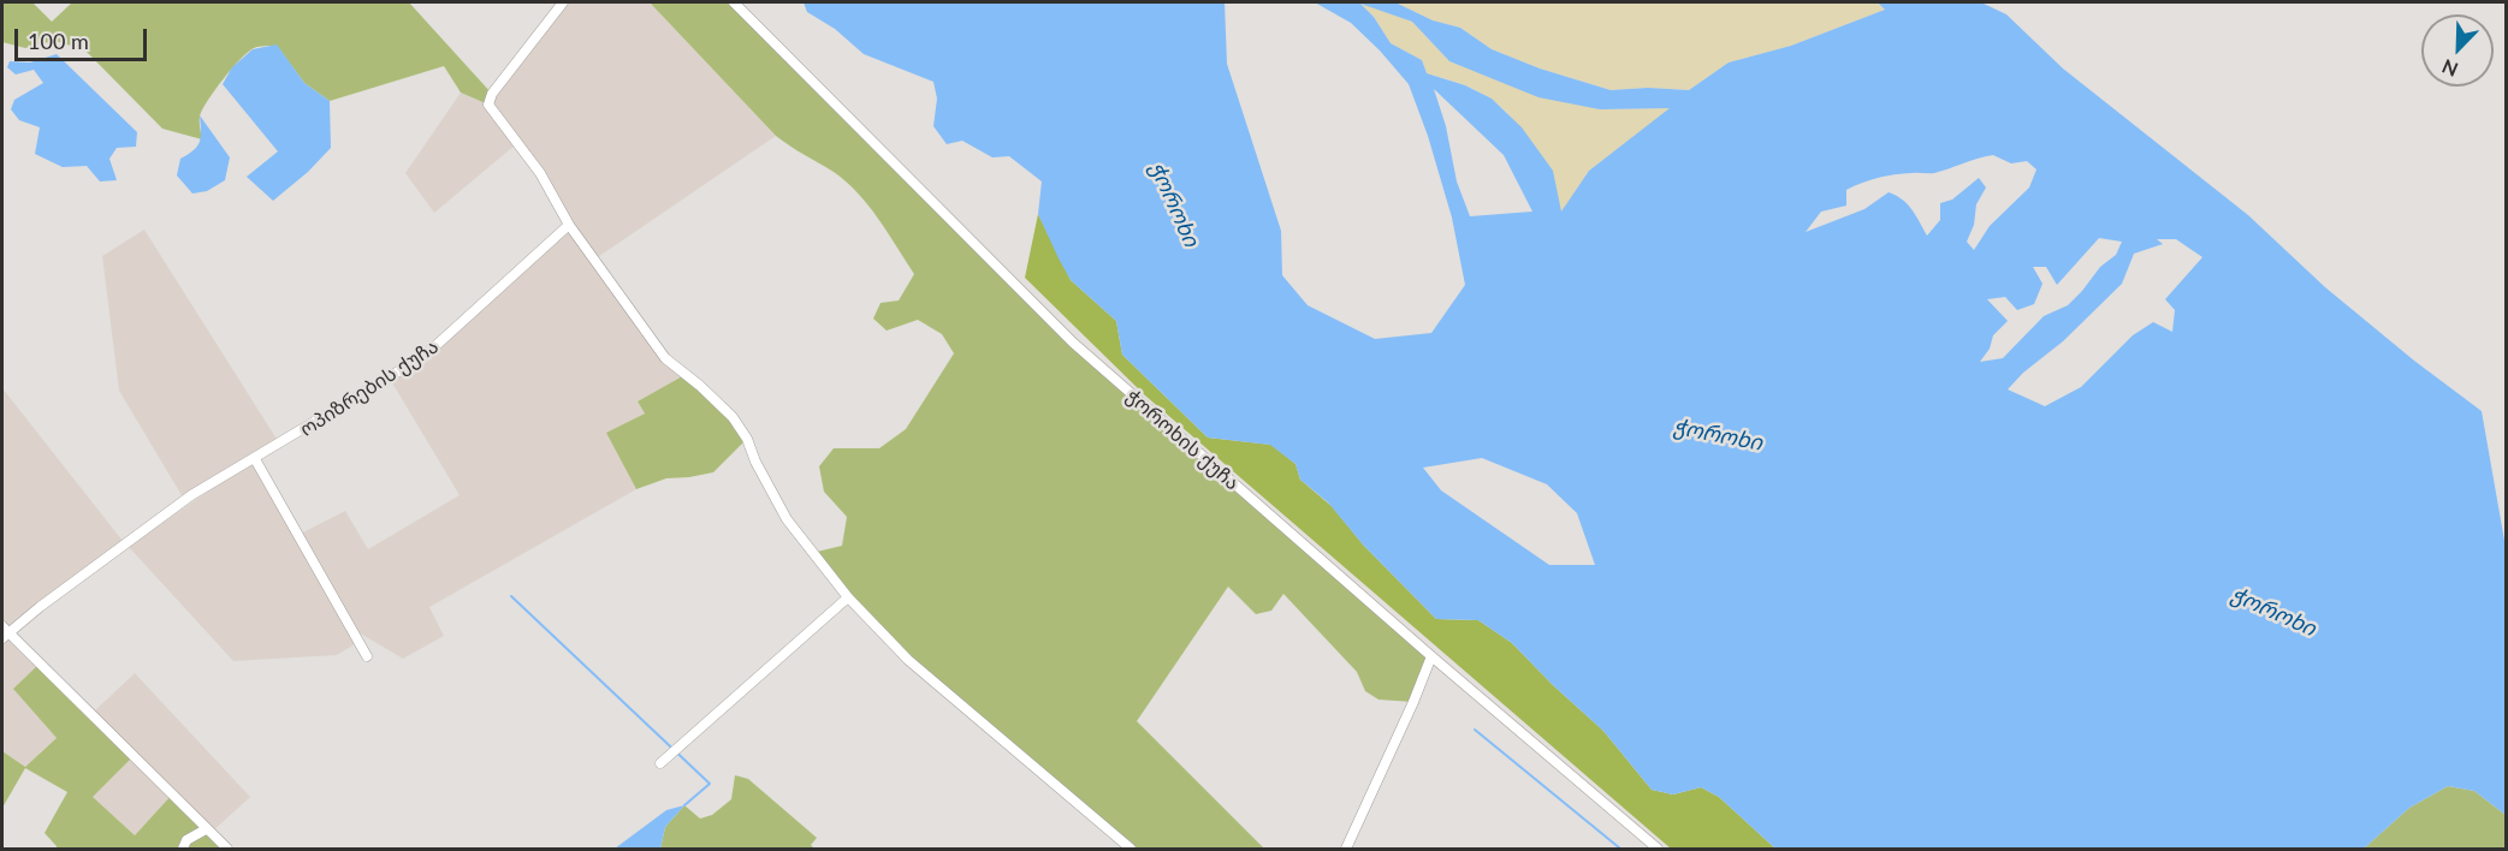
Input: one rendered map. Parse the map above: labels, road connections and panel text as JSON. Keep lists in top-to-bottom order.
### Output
{
  "streets": {
    "street": ["ოპიზრების ქუჩა", "ჭოროხის ქუჩა"]
  },
  "water": ["ჭოროხი"],
  "scale_bar": "100 m",
  "north": "bottom left"
}
